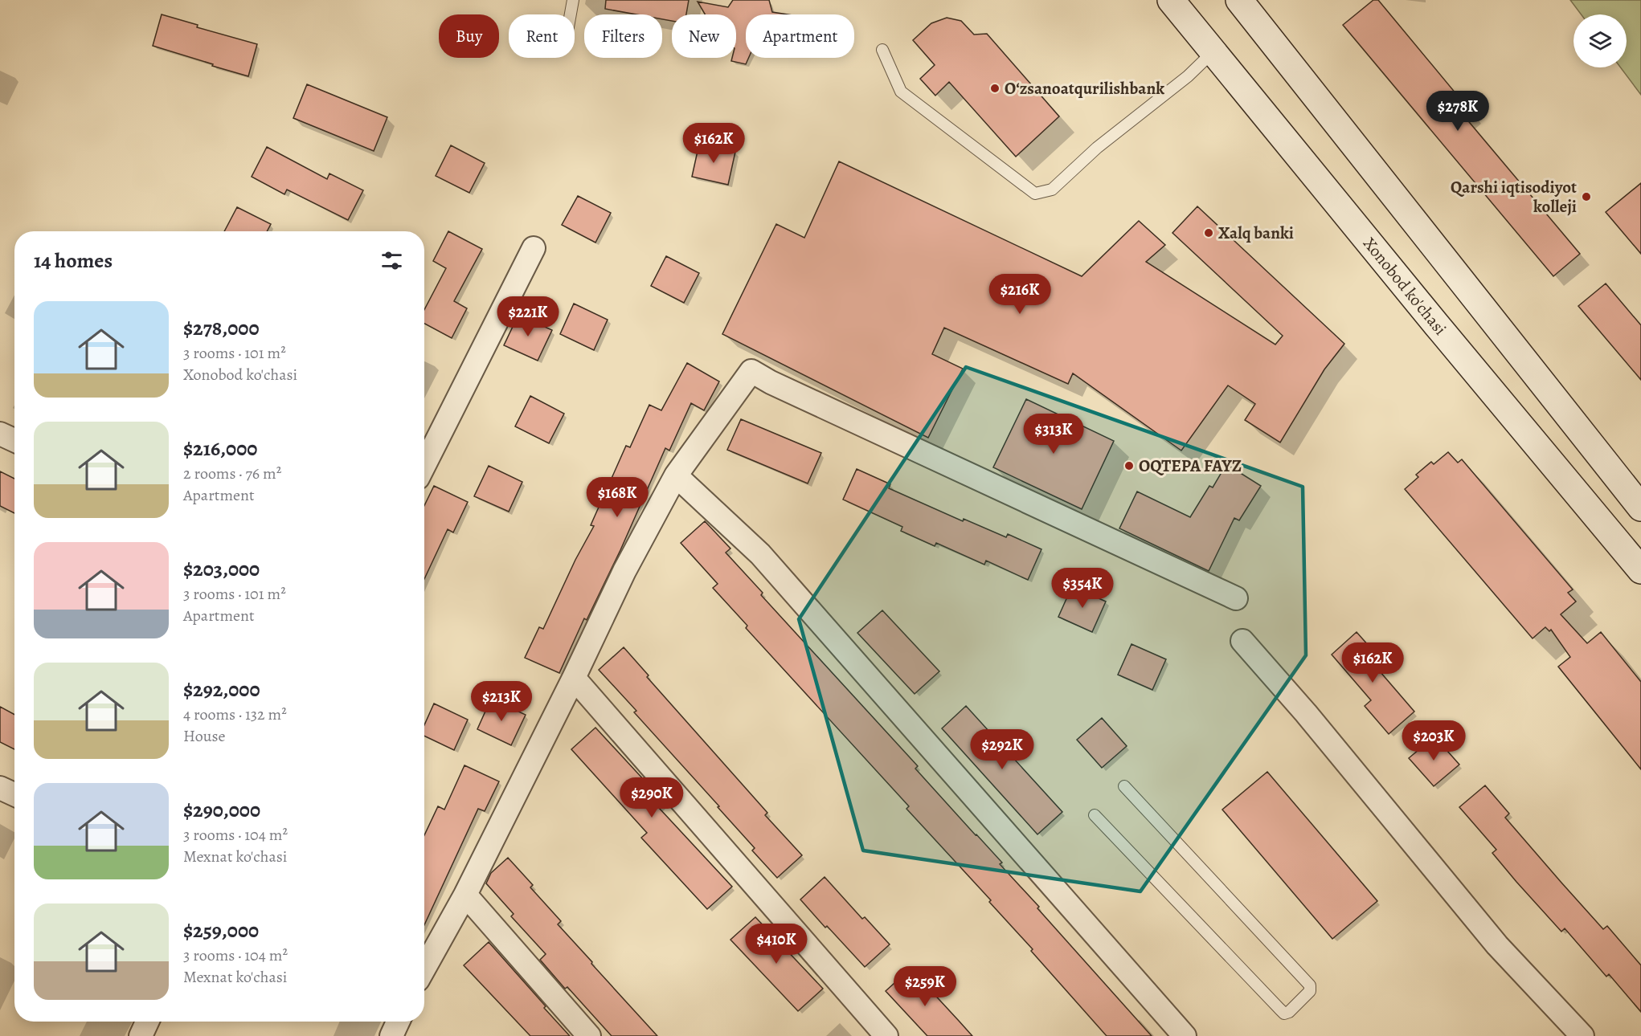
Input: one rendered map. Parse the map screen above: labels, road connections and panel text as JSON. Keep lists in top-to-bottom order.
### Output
{
  "streets": {
    "main road": ["Xonobod ko'chasi"]
  },
  "places": [
    "Oʻzsanoatqurilishbank",
    "Qarshi iqtisodiyot kolleji",
    "Xalq banki",
    "OQTEPA FAYZ"
  ],
  "page": {
    "chip": [
      "Buy",
      "Rent",
      "Filters",
      "New",
      "Apartment"
    ],
    "price": [
      "$278K",
      "$162K",
      "$216K",
      "$221K",
      "$313K",
      "$168K",
      "$354K",
      "$162K",
      "$213K",
      "$203K",
      "$292K",
      "$290K",
      "$410K",
      "$259K"
    ],
    "heading": "14 homes",
    "list": [
      {
        "name": "$278,000",
        "note": "3 rooms · 101 m² · Xonobod ko'chasi"
      },
      {
        "name": "$216,000",
        "note": "2 rooms · 76 m² · Apartment"
      },
      {
        "name": "$203,000",
        "note": "3 rooms · 101 m² · Apartment"
      },
      {
        "name": "$292,000",
        "note": "4 rooms · 132 m² · House"
      },
      {
        "name": "$290,000",
        "note": "3 rooms · 104 m² · Mexnat ko'chasi"
      },
      {
        "name": "$259,000",
        "note": "3 rooms · 104 m² · Mexnat ko'chasi"
      }
    ]
  }
}
